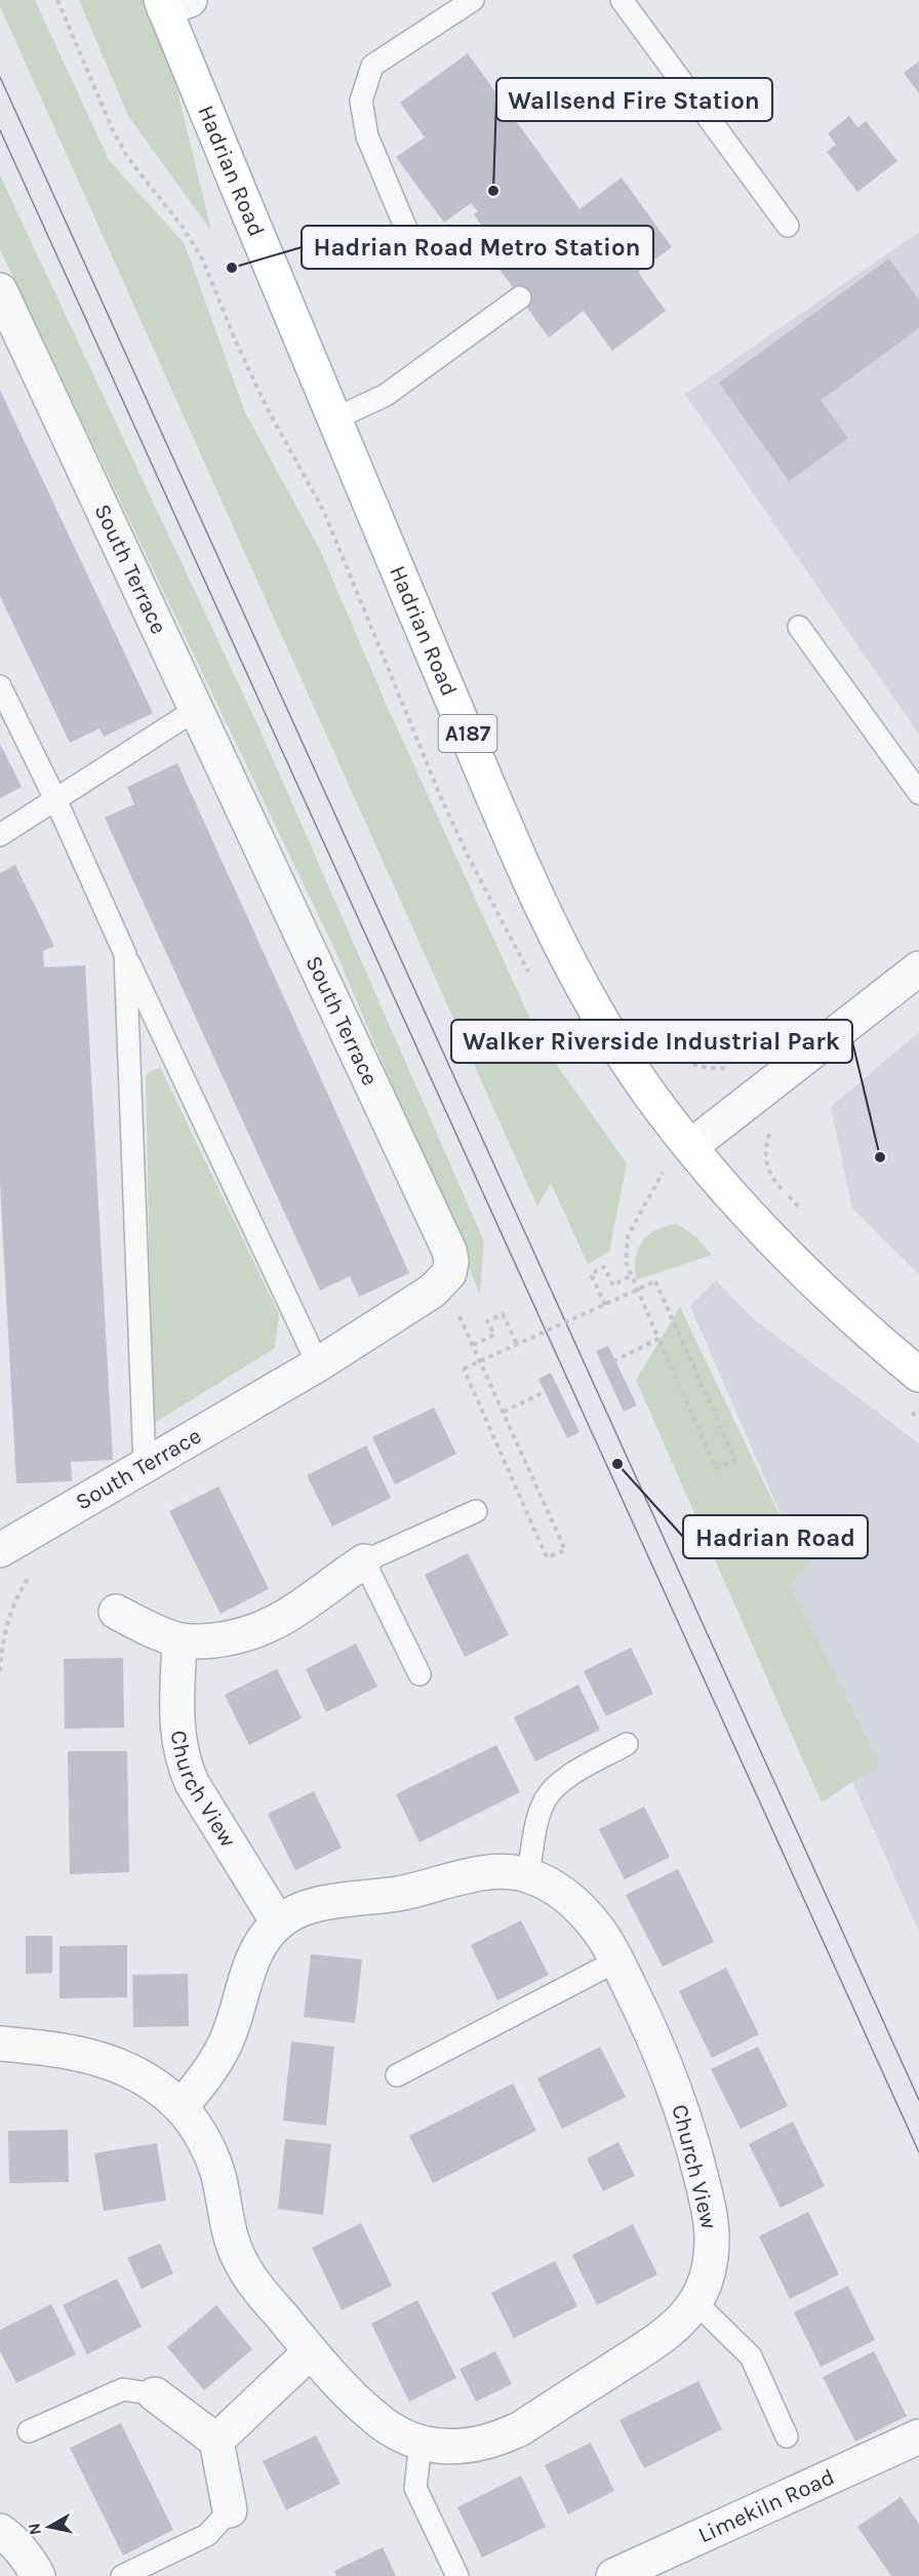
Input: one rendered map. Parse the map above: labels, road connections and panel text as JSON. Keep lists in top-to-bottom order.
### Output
{
  "streets": {
    "main road": ["Hadrian Road", "A187"],
    "street": ["South Terrace", "Church View", "Limekiln Road"]
  },
  "places": [
    "Wallsend Fire Station",
    "Hadrian Road Metro Station",
    "Walker Riverside Industrial Park",
    "Hadrian Road"
  ],
  "north": "left"
}
